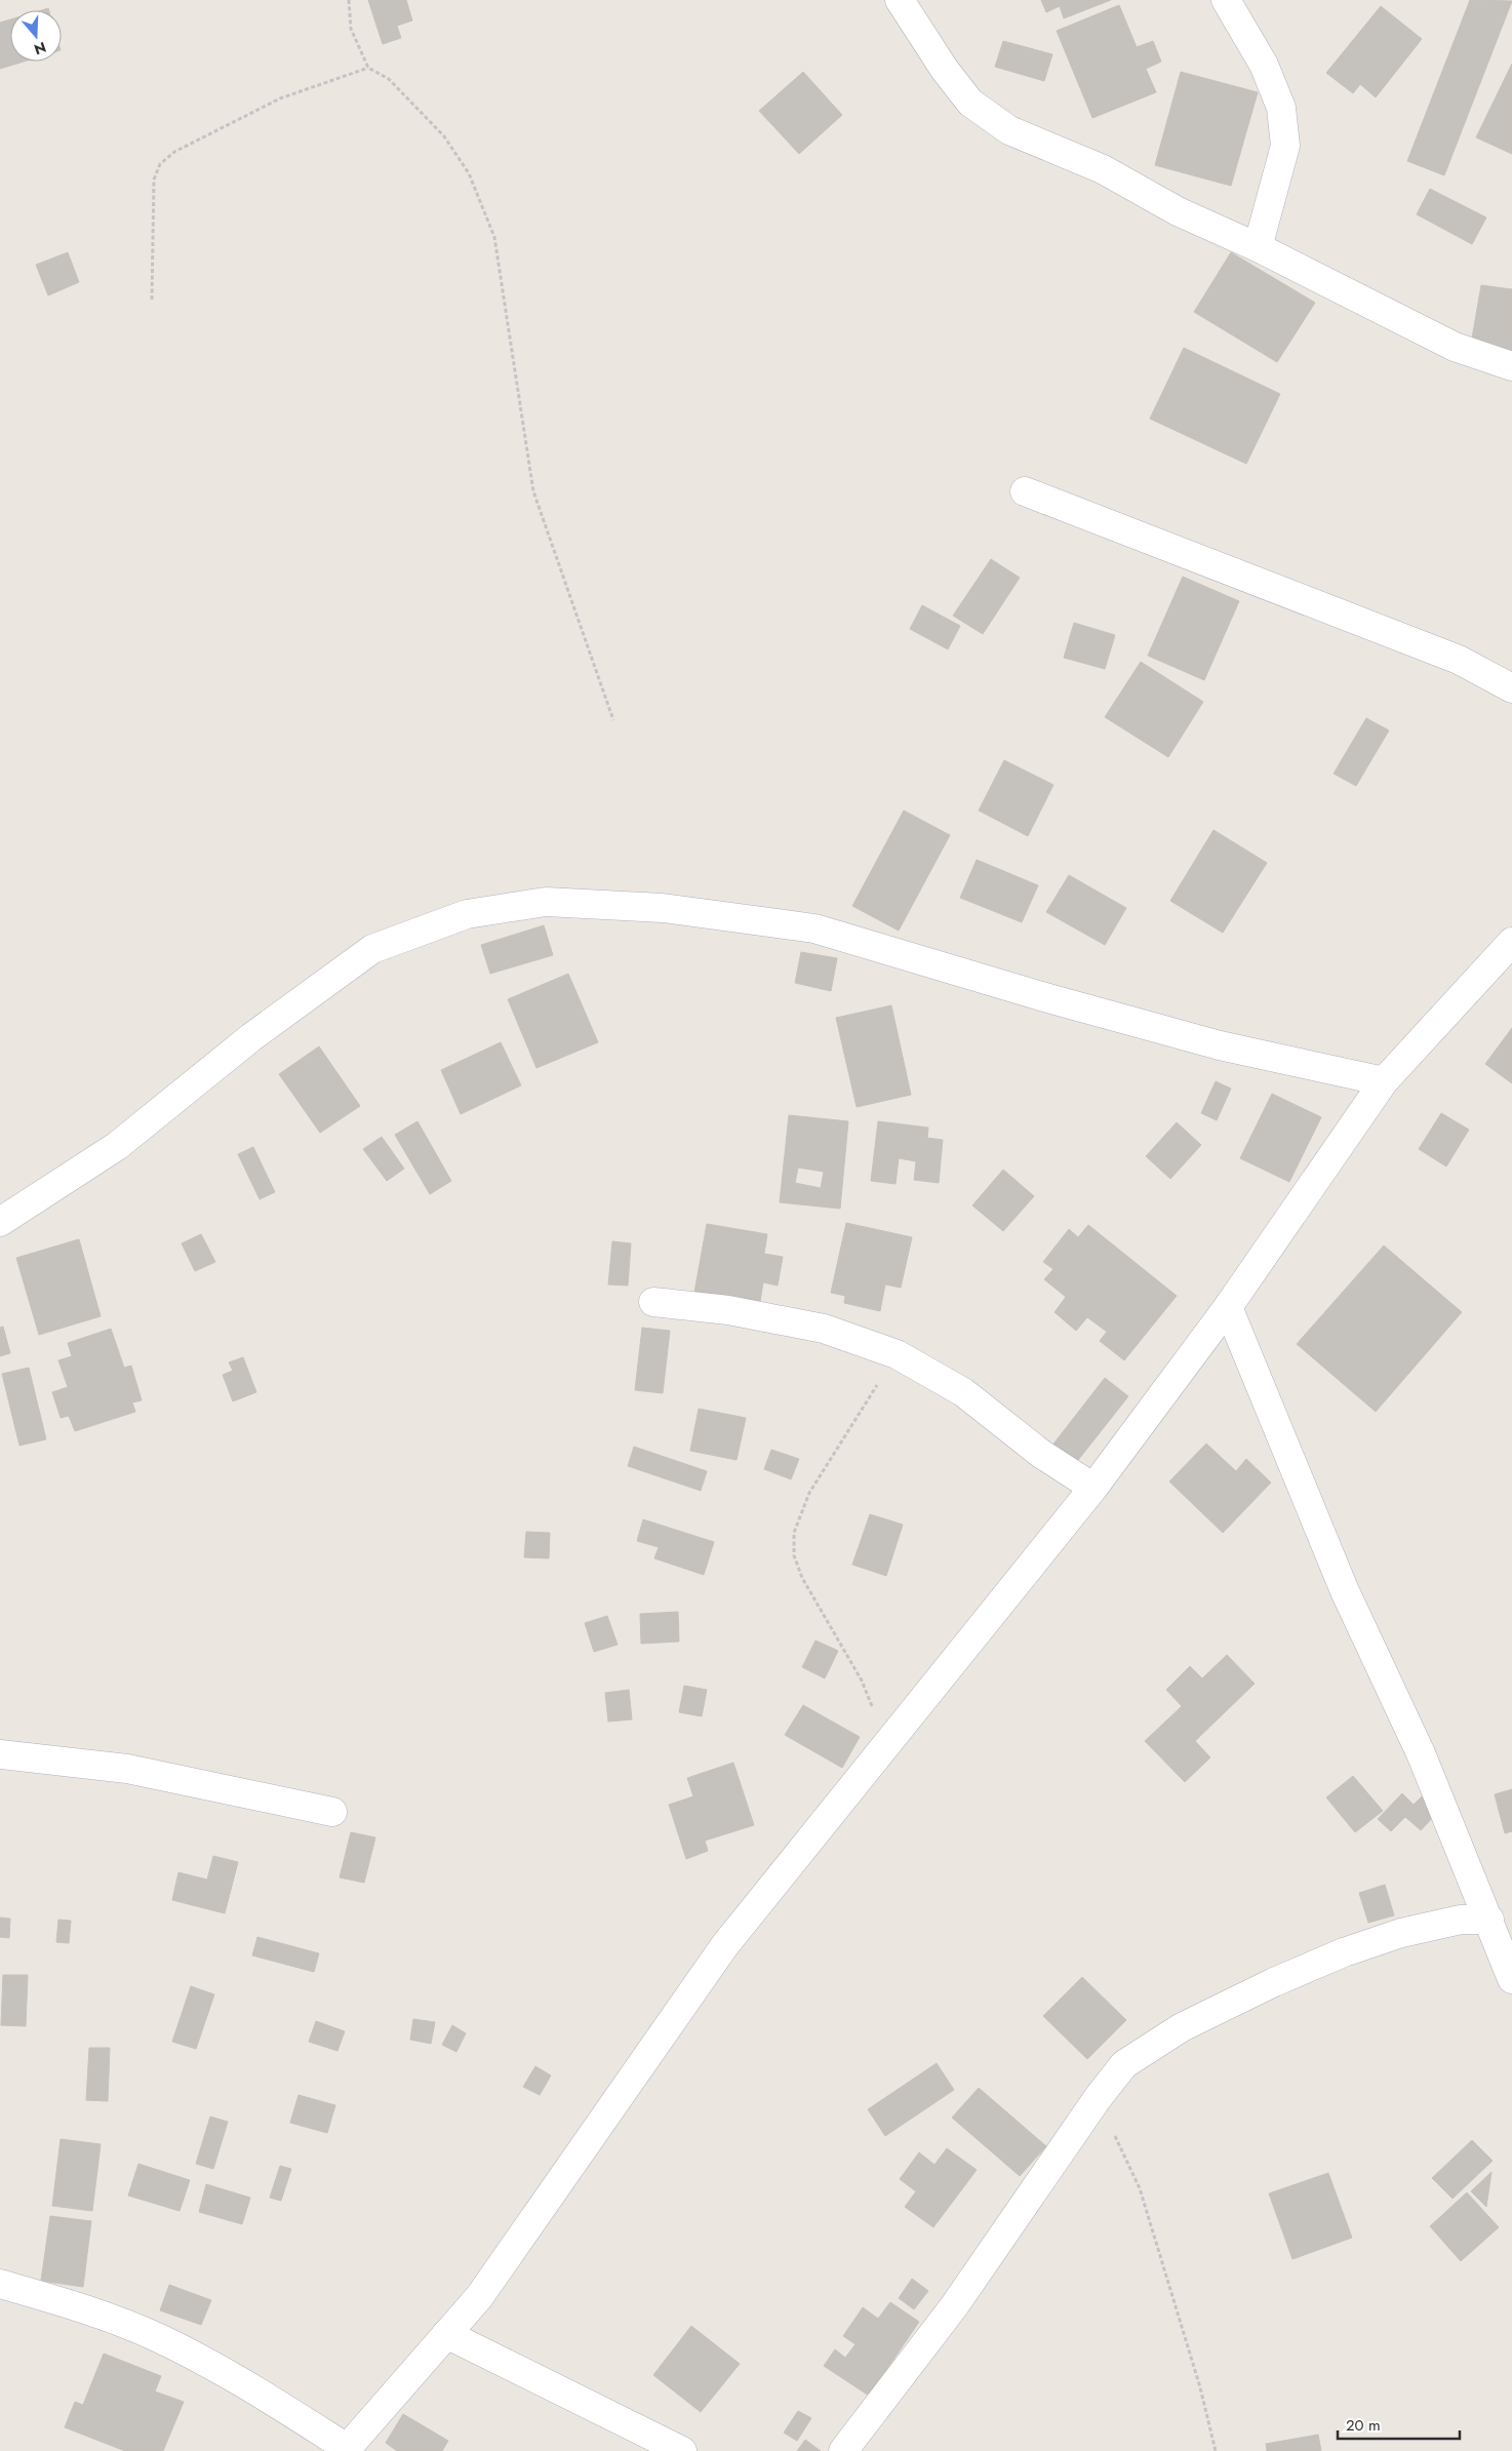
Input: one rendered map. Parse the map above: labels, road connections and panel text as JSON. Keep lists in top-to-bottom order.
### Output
{
  "scale_bar": "20 m",
  "north": "bottom"
}
